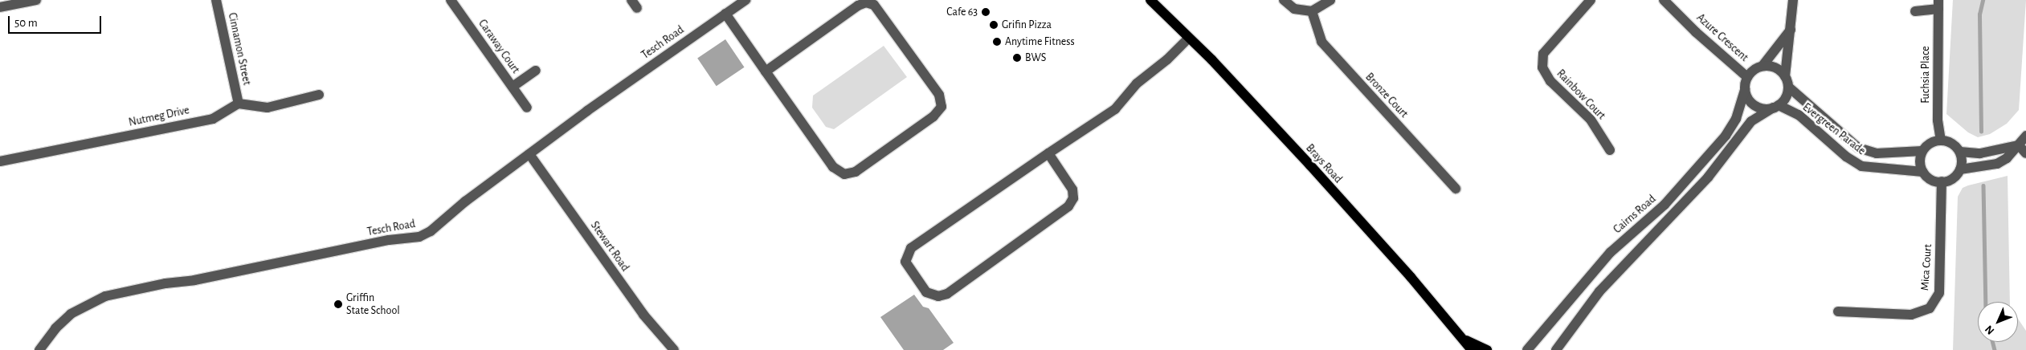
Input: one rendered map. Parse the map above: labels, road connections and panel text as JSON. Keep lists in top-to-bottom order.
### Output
{
  "streets": {
    "main road": ["Brays Road"],
    "street": [
      "Azure Crescent",
      "Tesch Road",
      "Caraway Court",
      "Cinnamon Street",
      "Fuchsia Place",
      "Rainbow Court",
      "Bronze Court",
      "Nutmeg Drive",
      "Evergreen Parade",
      "Cairns Road",
      "Stewart Road",
      "Mica Court"
    ]
  },
  "crossings": [
    ["Azure Crescent", "Evergreen Parade"],
    ["Azure Crescent", "Cairns Road"],
    ["Tesch Road", "Stewart Road"],
    ["Cinnamon Street", "Nutmeg Drive"],
    ["Fuchsia Place", "Evergreen Parade"],
    ["Fuchsia Place", "Mica Court"],
    ["Evergreen Parade", "Cairns Road"],
    ["Evergreen Parade", "Mica Court"]
  ],
  "places": [
    "Cafe 63",
    "Grifin Pizza",
    "Anytime Fitness",
    "BWS",
    "Griffin State School"
  ],
  "scale_bar": "50 m",
  "north": "bottom left"
}
